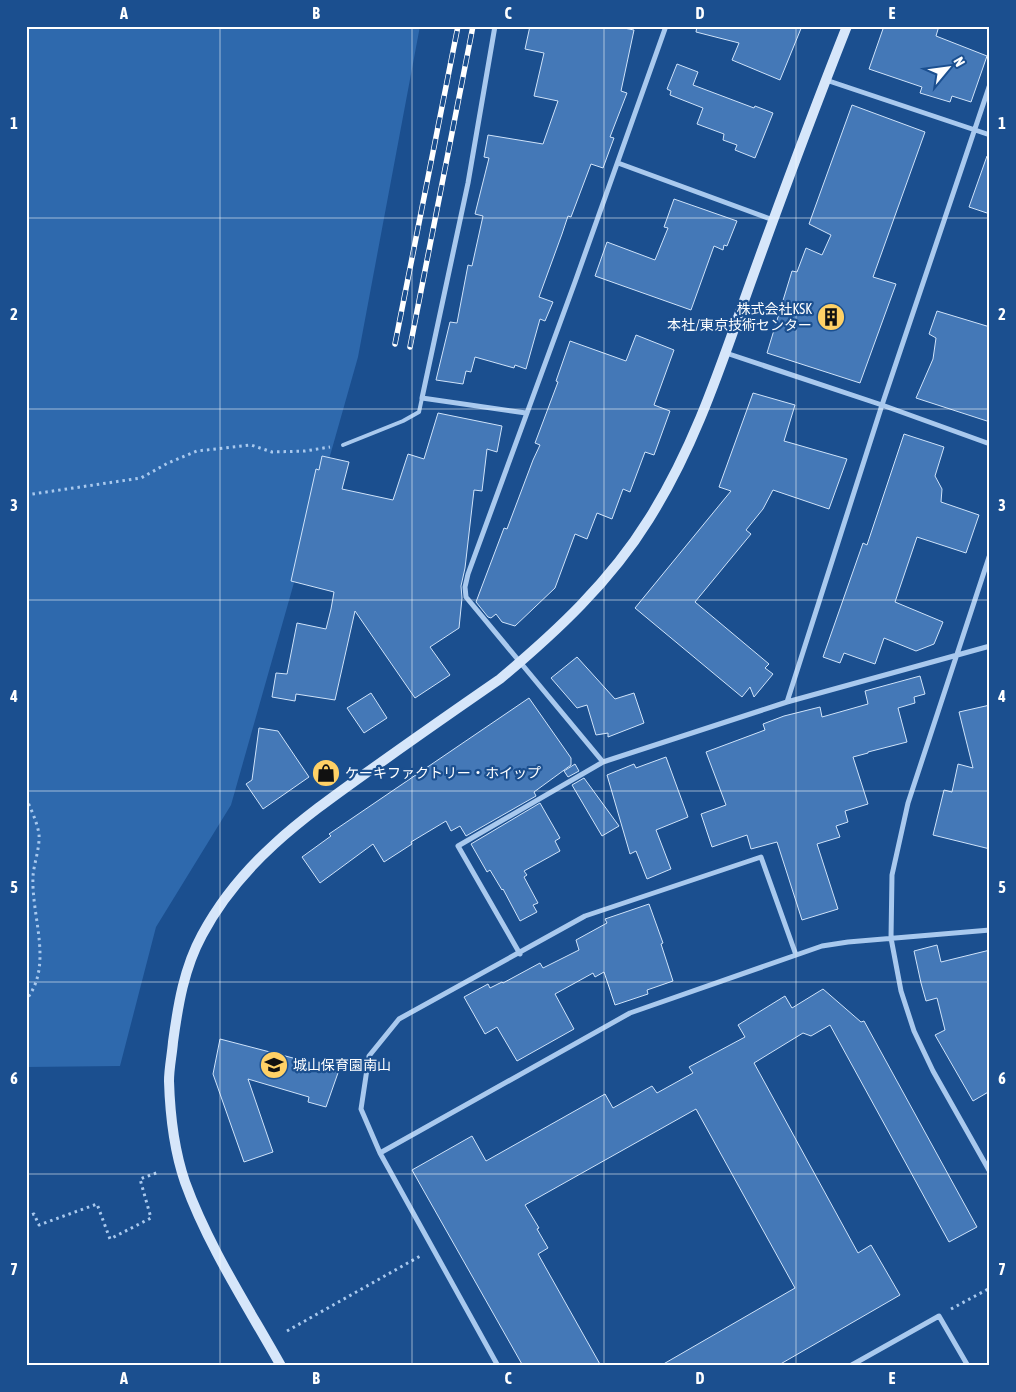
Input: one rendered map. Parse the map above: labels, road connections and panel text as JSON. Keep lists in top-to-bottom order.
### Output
{
  "places": {
    "building": ["株式会社KSK 本社/東京技術センター"],
    "shop": ["ケーキファクトリー・ホイップ"],
    "school or university": ["城山保育園南山"]
  },
  "north": "top right",
  "grid": {
    "columns": [
      "A",
      "B",
      "C",
      "D",
      "E"
    ],
    "rows": [
      "1",
      "2",
      "3",
      "4",
      "5",
      "6",
      "7"
    ]
  }
}
